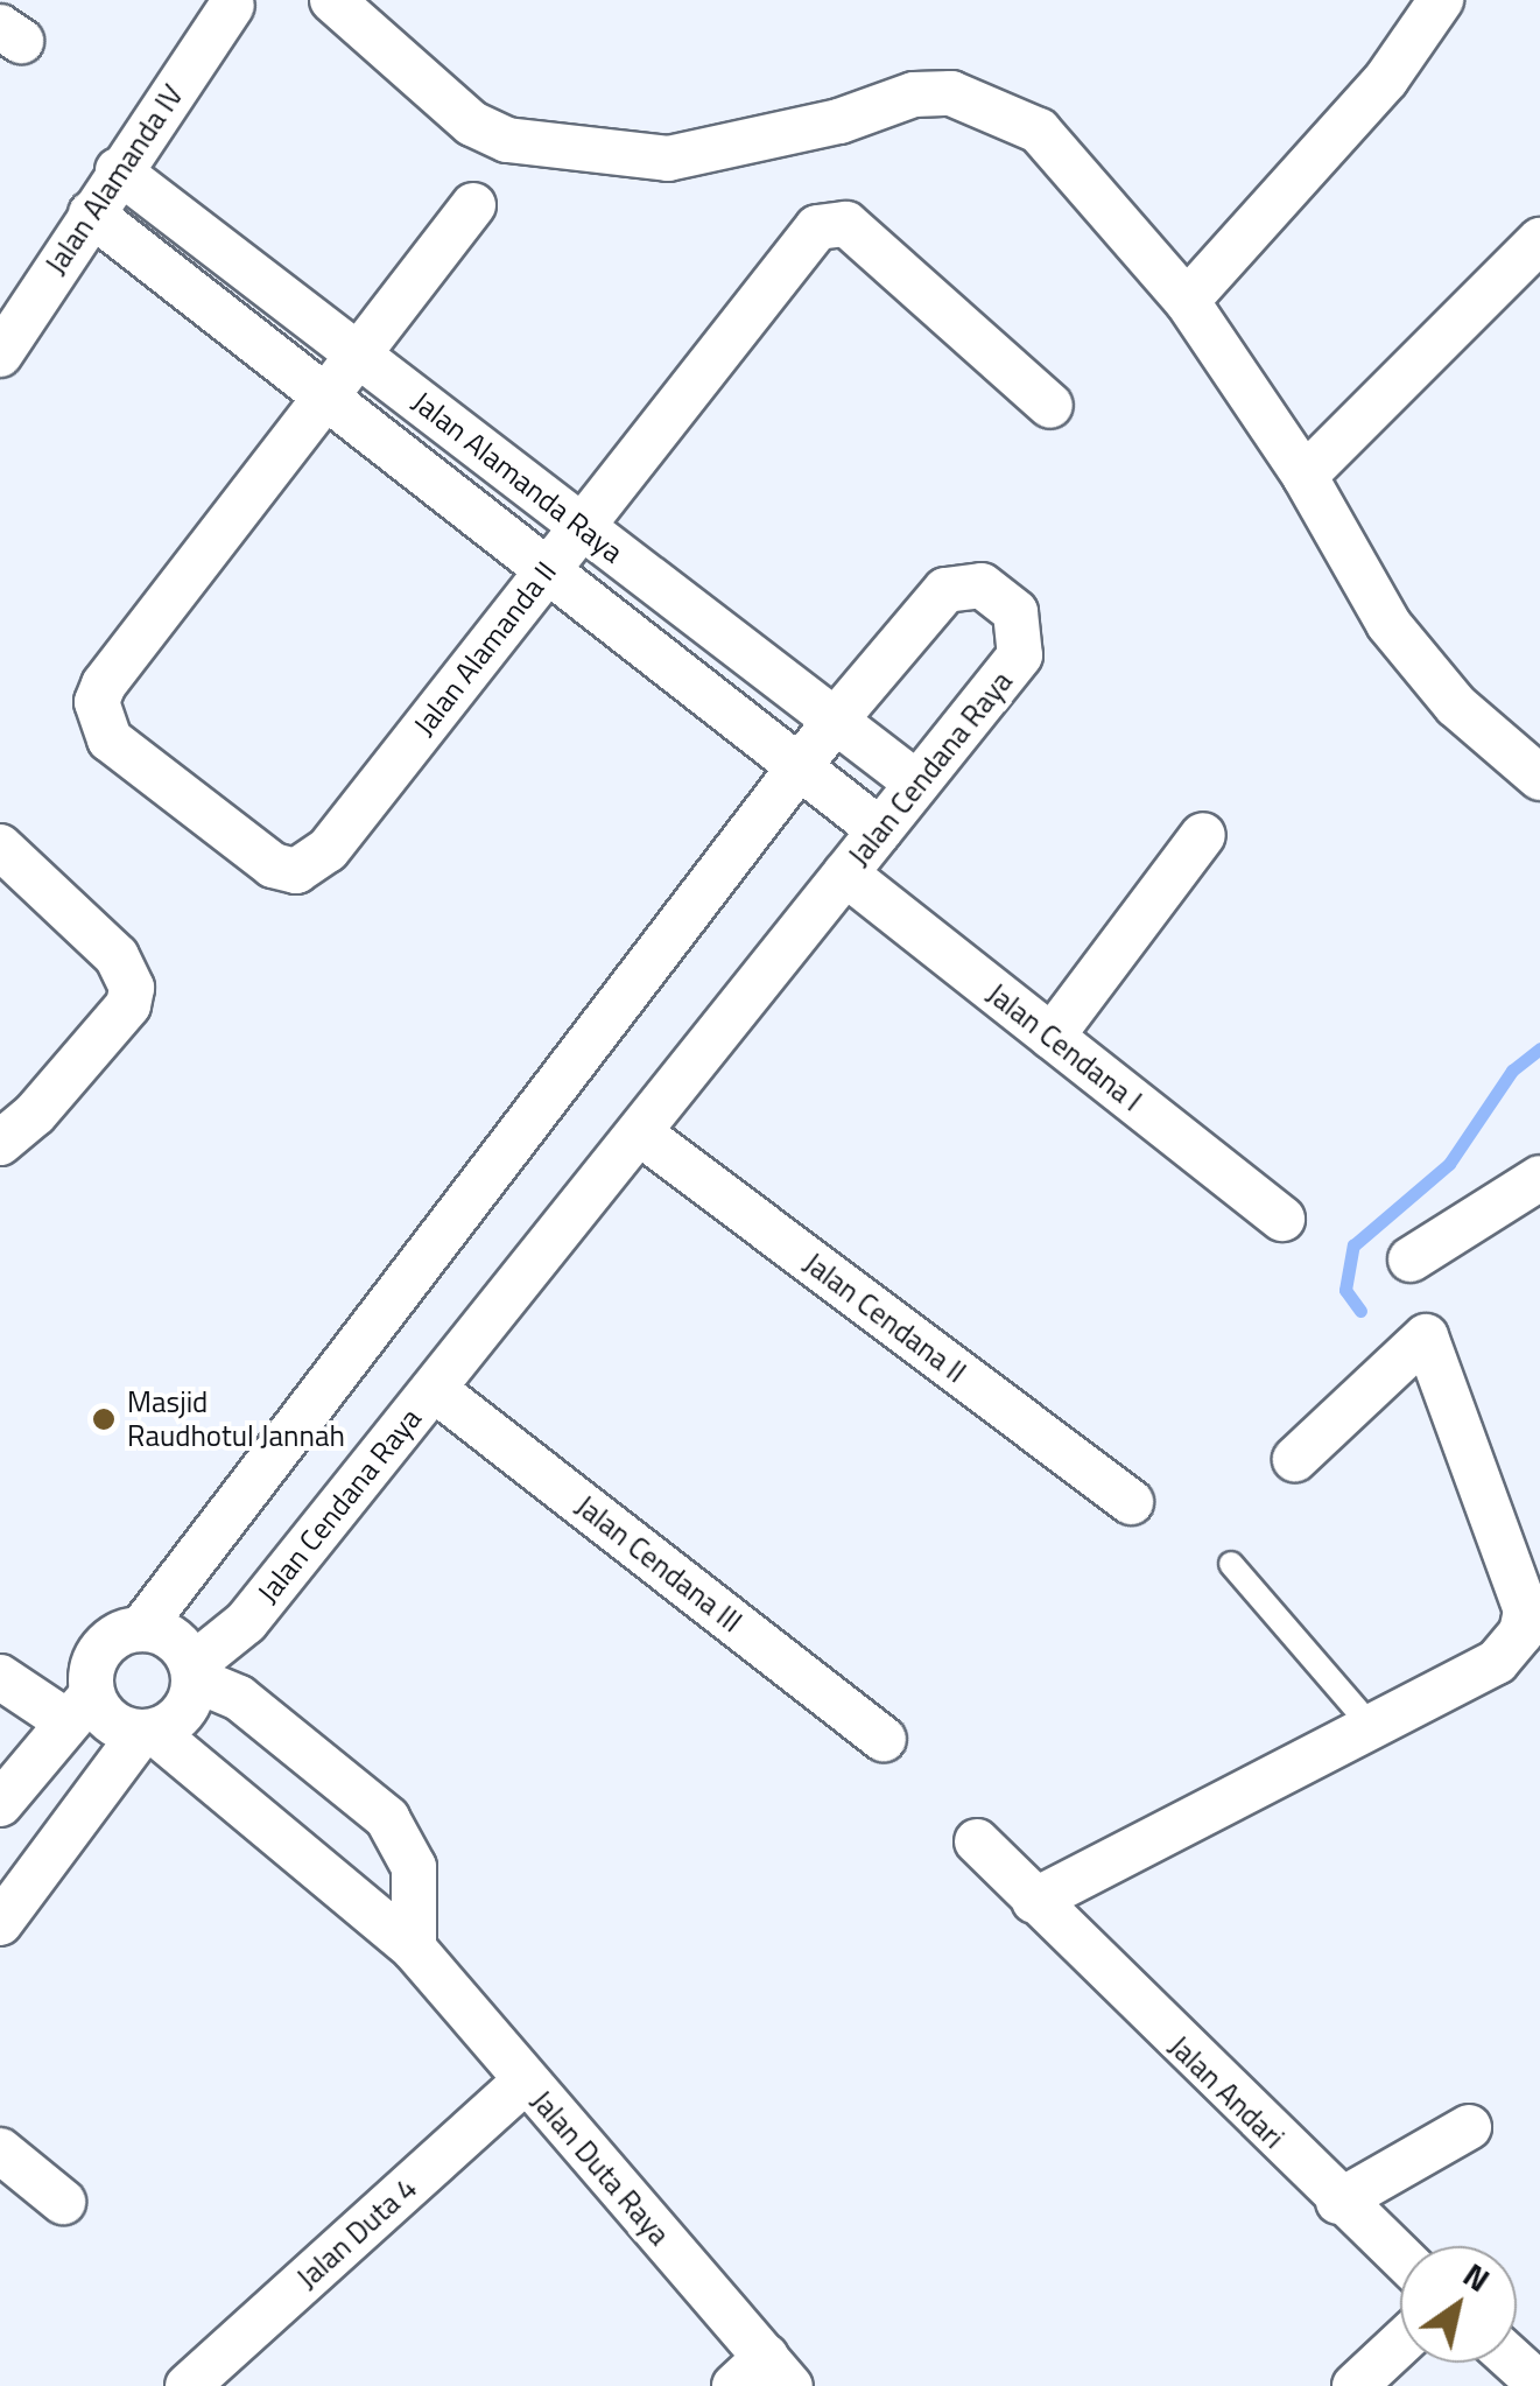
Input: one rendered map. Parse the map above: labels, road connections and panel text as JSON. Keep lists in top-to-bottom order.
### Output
{
  "streets": {
    "street": [
      "Jalan Alamanda IV",
      "Jalan Alamanda Raya",
      "Jalan Alamanda II",
      "Jalan Cendana Raya",
      "Jalan Cendana I",
      "Jalan Cendana II",
      "Jalan Cendana III",
      "Jalan Andari",
      "Jalan Duta Raya",
      "Jalan Duta 4"
    ]
  },
  "crossings": [
    ["Jalan Alamanda IV", "Jalan Alamanda Raya"],
    ["Jalan Alamanda Raya", "Jalan Alamanda II"],
    ["Jalan Alamanda Raya", "Jalan Cendana Raya"],
    ["Jalan Cendana Raya", "Jalan Cendana I"],
    ["Jalan Cendana Raya", "Jalan Cendana II"],
    ["Jalan Cendana Raya", "Jalan Cendana III"],
    ["Jalan Cendana Raya", "Jalan Duta Raya"],
    ["Jalan Duta Raya", "Jalan Duta 4"]
  ],
  "places": ["Masjid Raudhotul Jannah"],
  "north": "top right"
}
